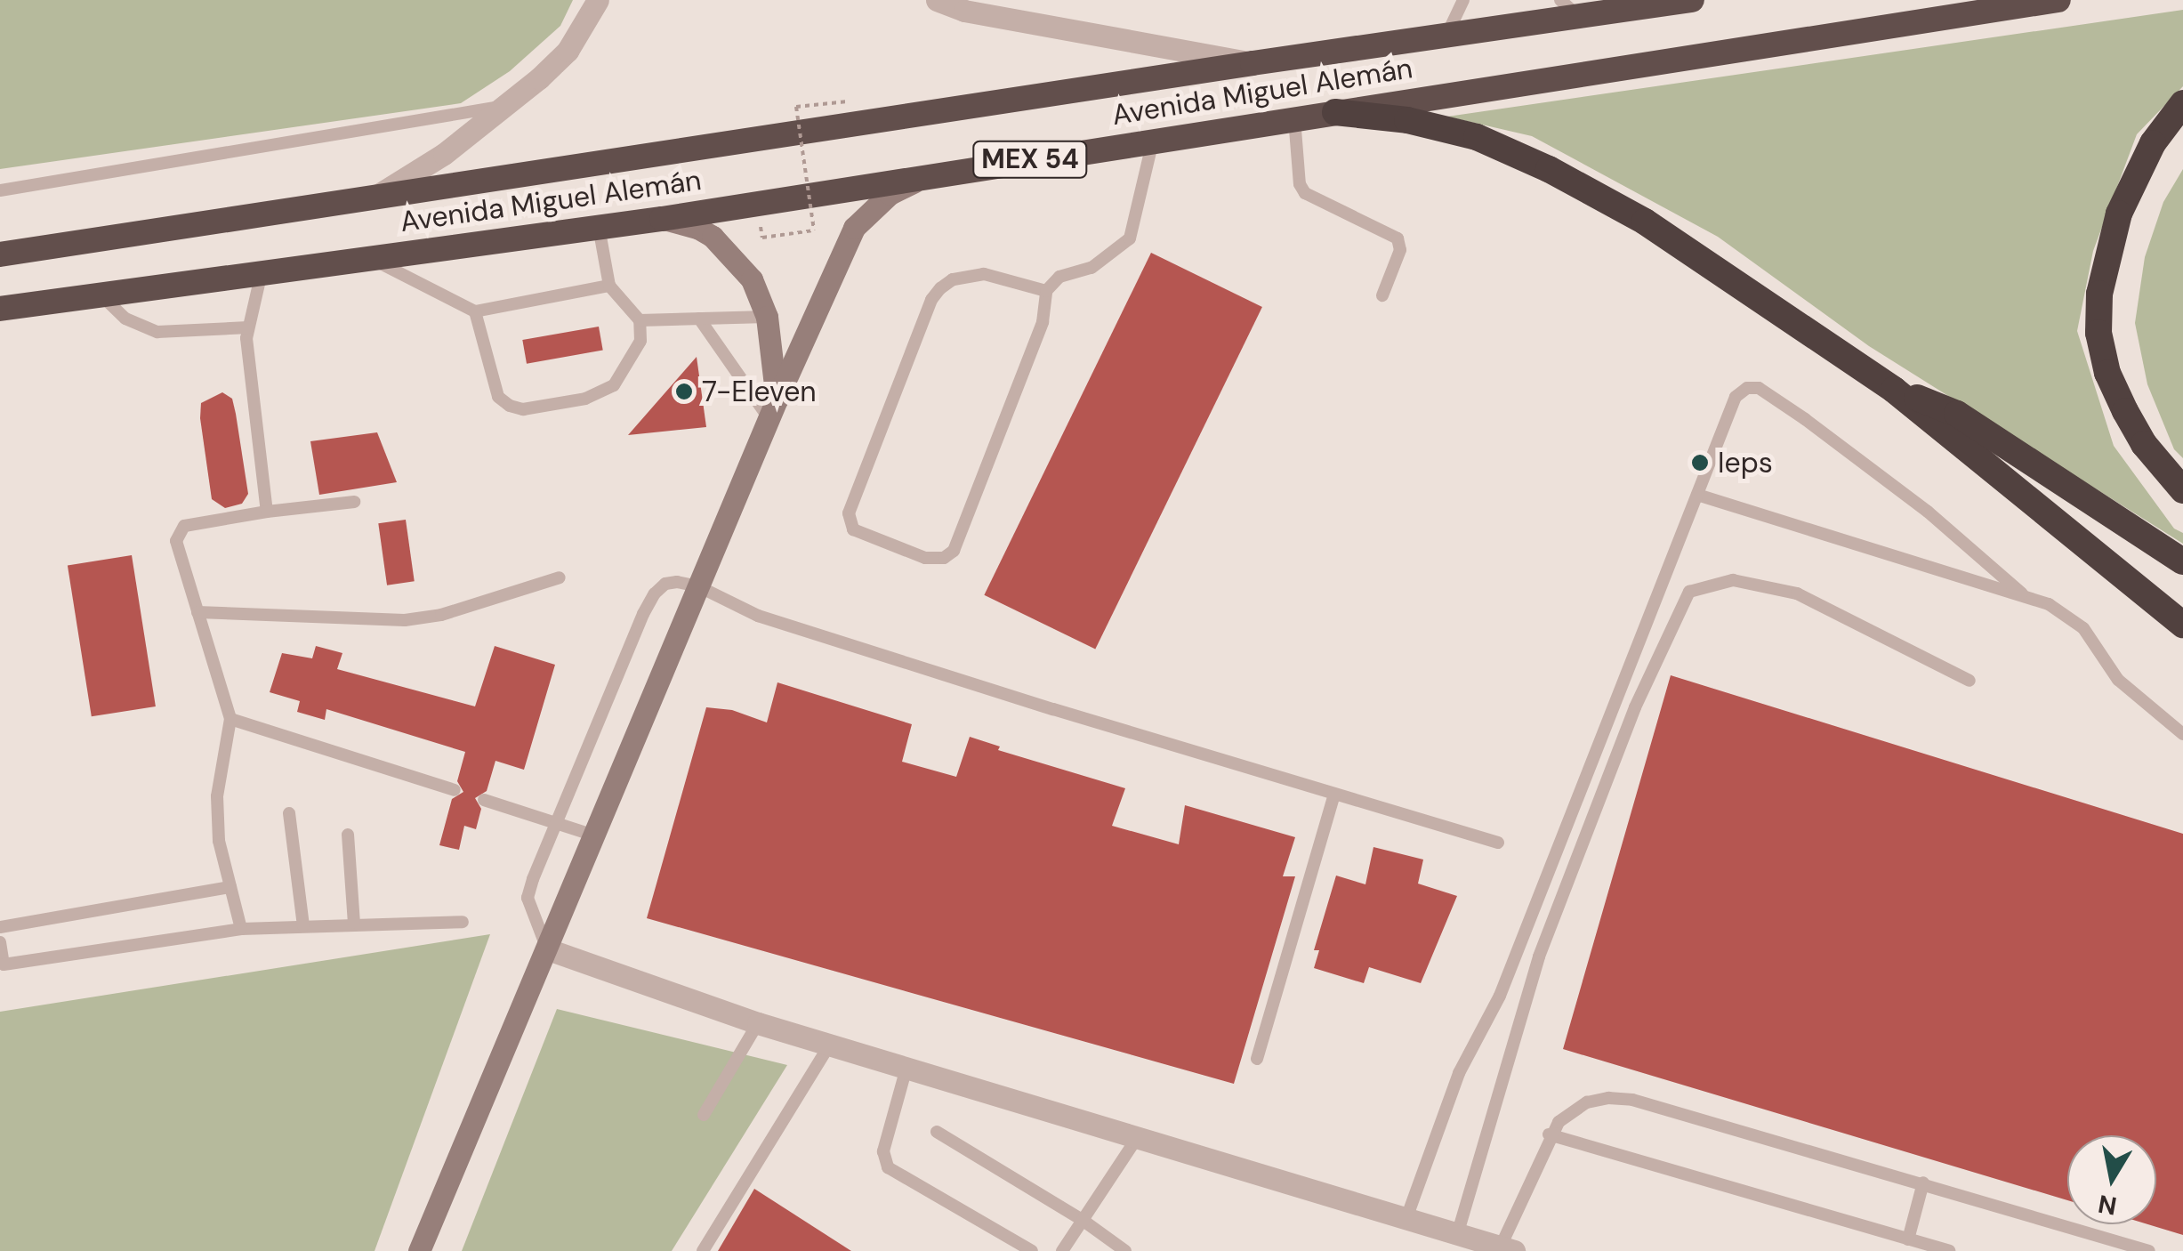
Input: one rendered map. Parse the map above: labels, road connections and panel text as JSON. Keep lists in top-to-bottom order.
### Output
{
  "streets": {
    "highway": ["Avenida Miguel Alemán", "MEX 54"]
  },
  "places": ["7-Eleven", "Ieps"],
  "north": "bottom"
}
